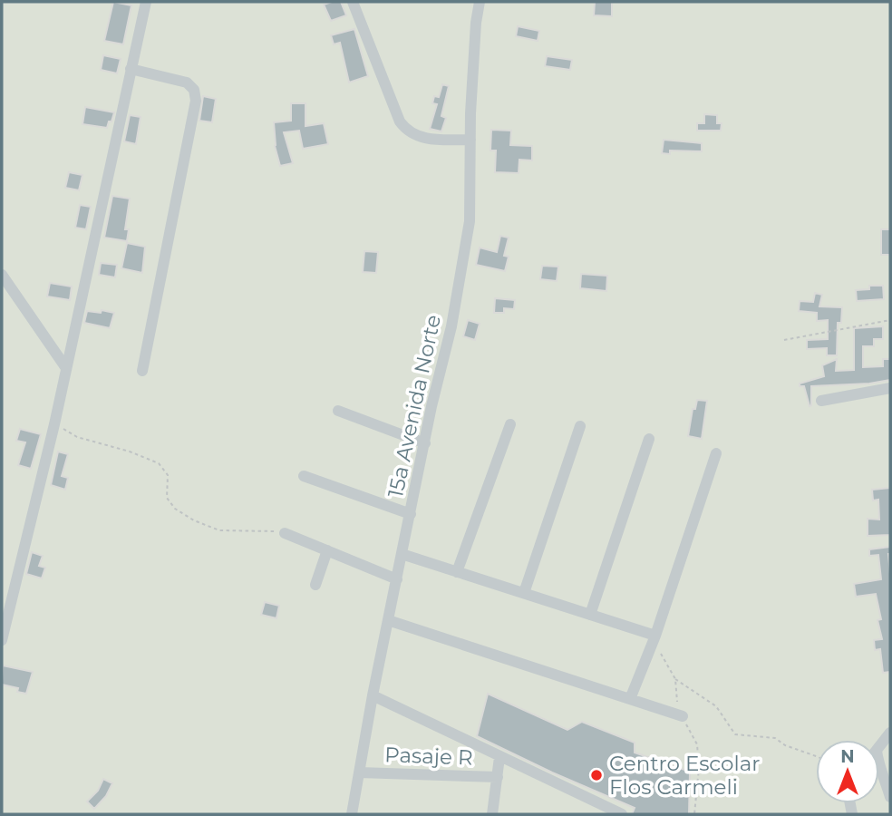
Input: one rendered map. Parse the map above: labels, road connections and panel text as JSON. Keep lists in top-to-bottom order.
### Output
{
  "streets": {
    "street": ["15a Avenida Norte", "Pasaje R"]
  },
  "crossings": [
    ["15a Avenida Norte", "Pasaje R"]
  ],
  "places": ["Centro Escolar Flos Carmeli"],
  "north": "top"
}
